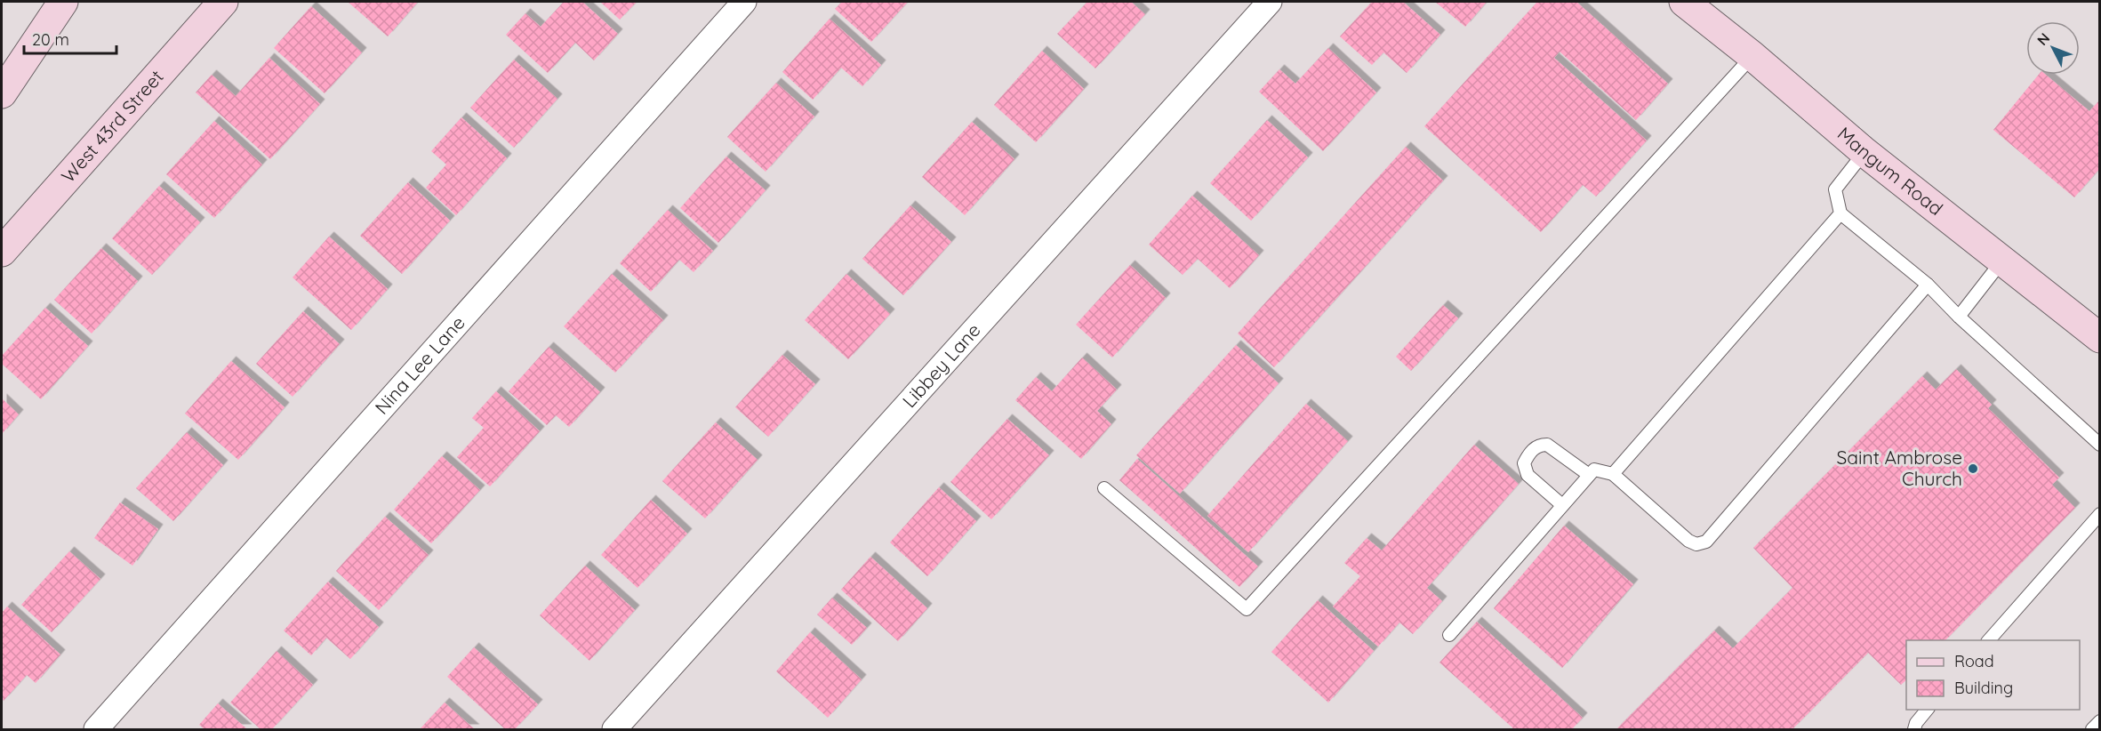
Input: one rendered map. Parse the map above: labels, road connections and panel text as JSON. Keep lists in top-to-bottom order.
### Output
{
  "streets": {
    "street": [
      "West 43rd Street",
      "Mangum Road",
      "Nina Lee Lane",
      "Libbey Lane"
    ]
  },
  "places": ["Saint Ambrose Church"],
  "legend": ["Road", "Building"],
  "scale_bar": "20 m",
  "north": "top left"
}
